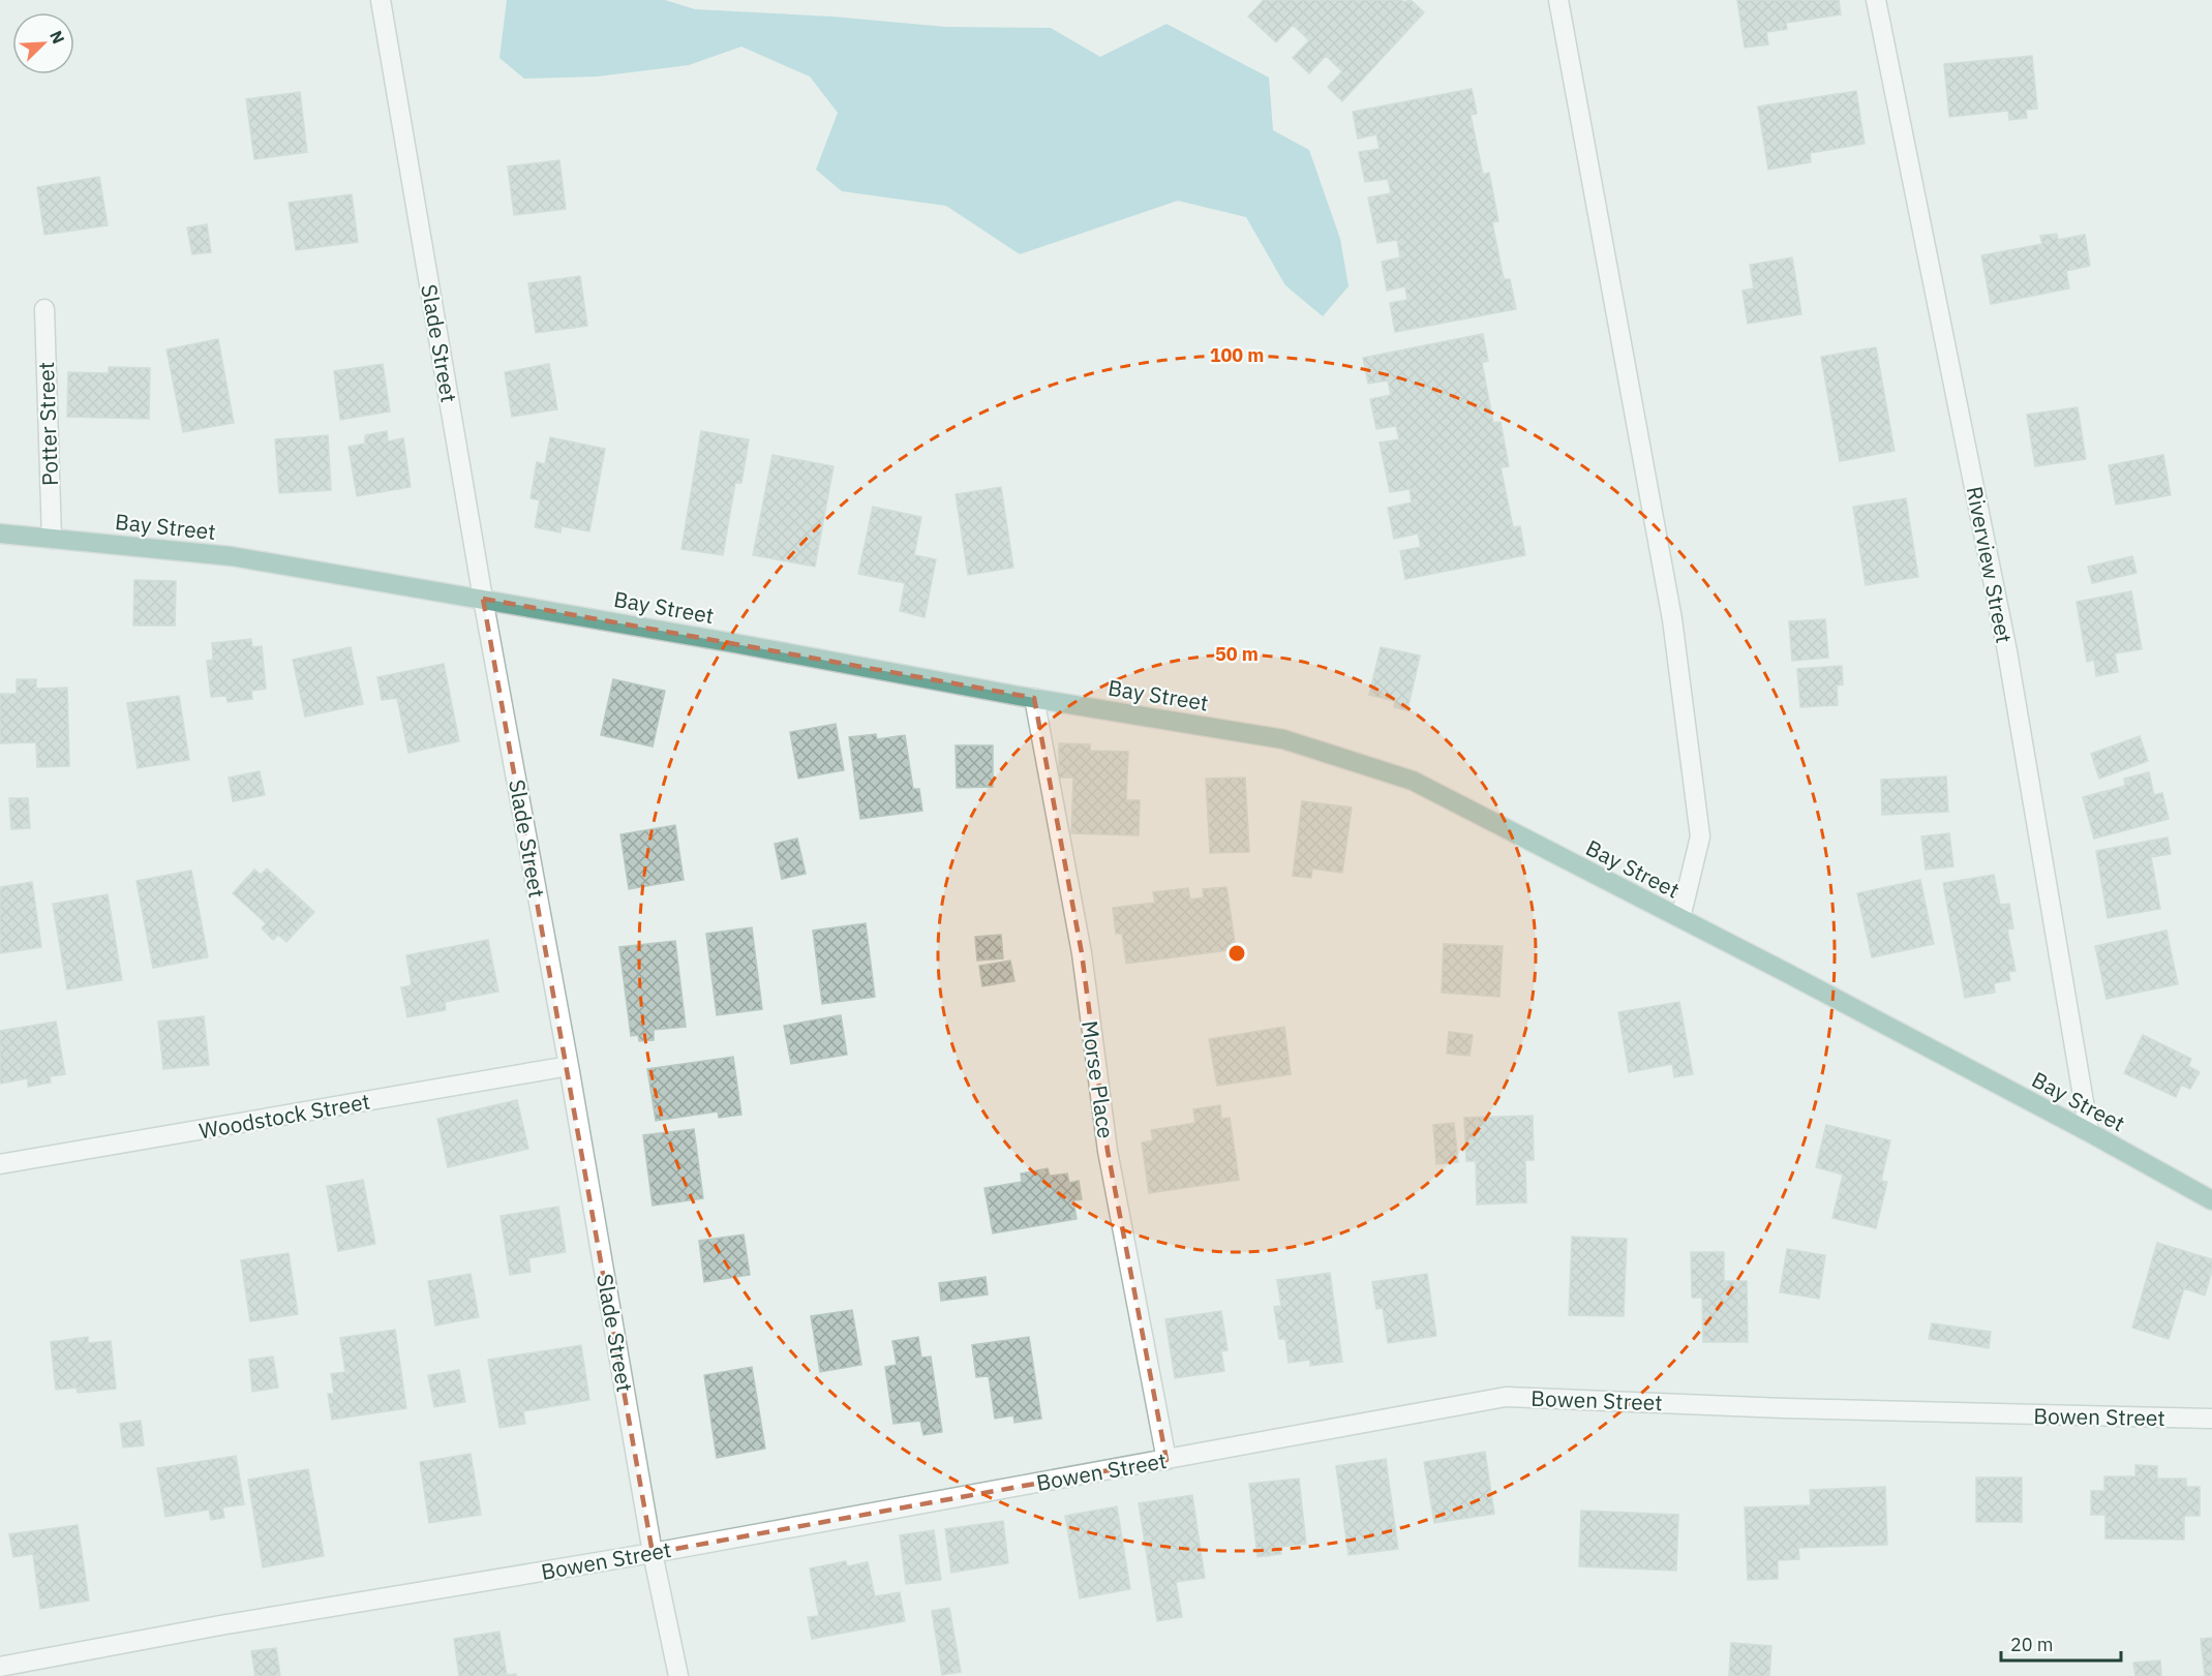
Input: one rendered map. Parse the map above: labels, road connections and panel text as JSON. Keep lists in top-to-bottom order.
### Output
{
  "streets": {
    "main road": ["Bay Street"],
    "street": [
      "Slade Street",
      "Potter Street",
      "Riverview Street",
      "Morse Place",
      "Woodstock Street",
      "Bowen Street"
    ]
  },
  "crossings": [
    ["Slade Street", "Bay Street"],
    ["Slade Street", "Woodstock Street"],
    ["Slade Street", "Bowen Street"],
    ["Potter Street", "Bay Street"],
    ["Bay Street", "Riverview Street"],
    ["Bay Street", "Morse Place"],
    ["Morse Place", "Bowen Street"]
  ],
  "scale_bar": "20 m",
  "north": "top right",
  "rings": ["100 m", "50 m"]
}
